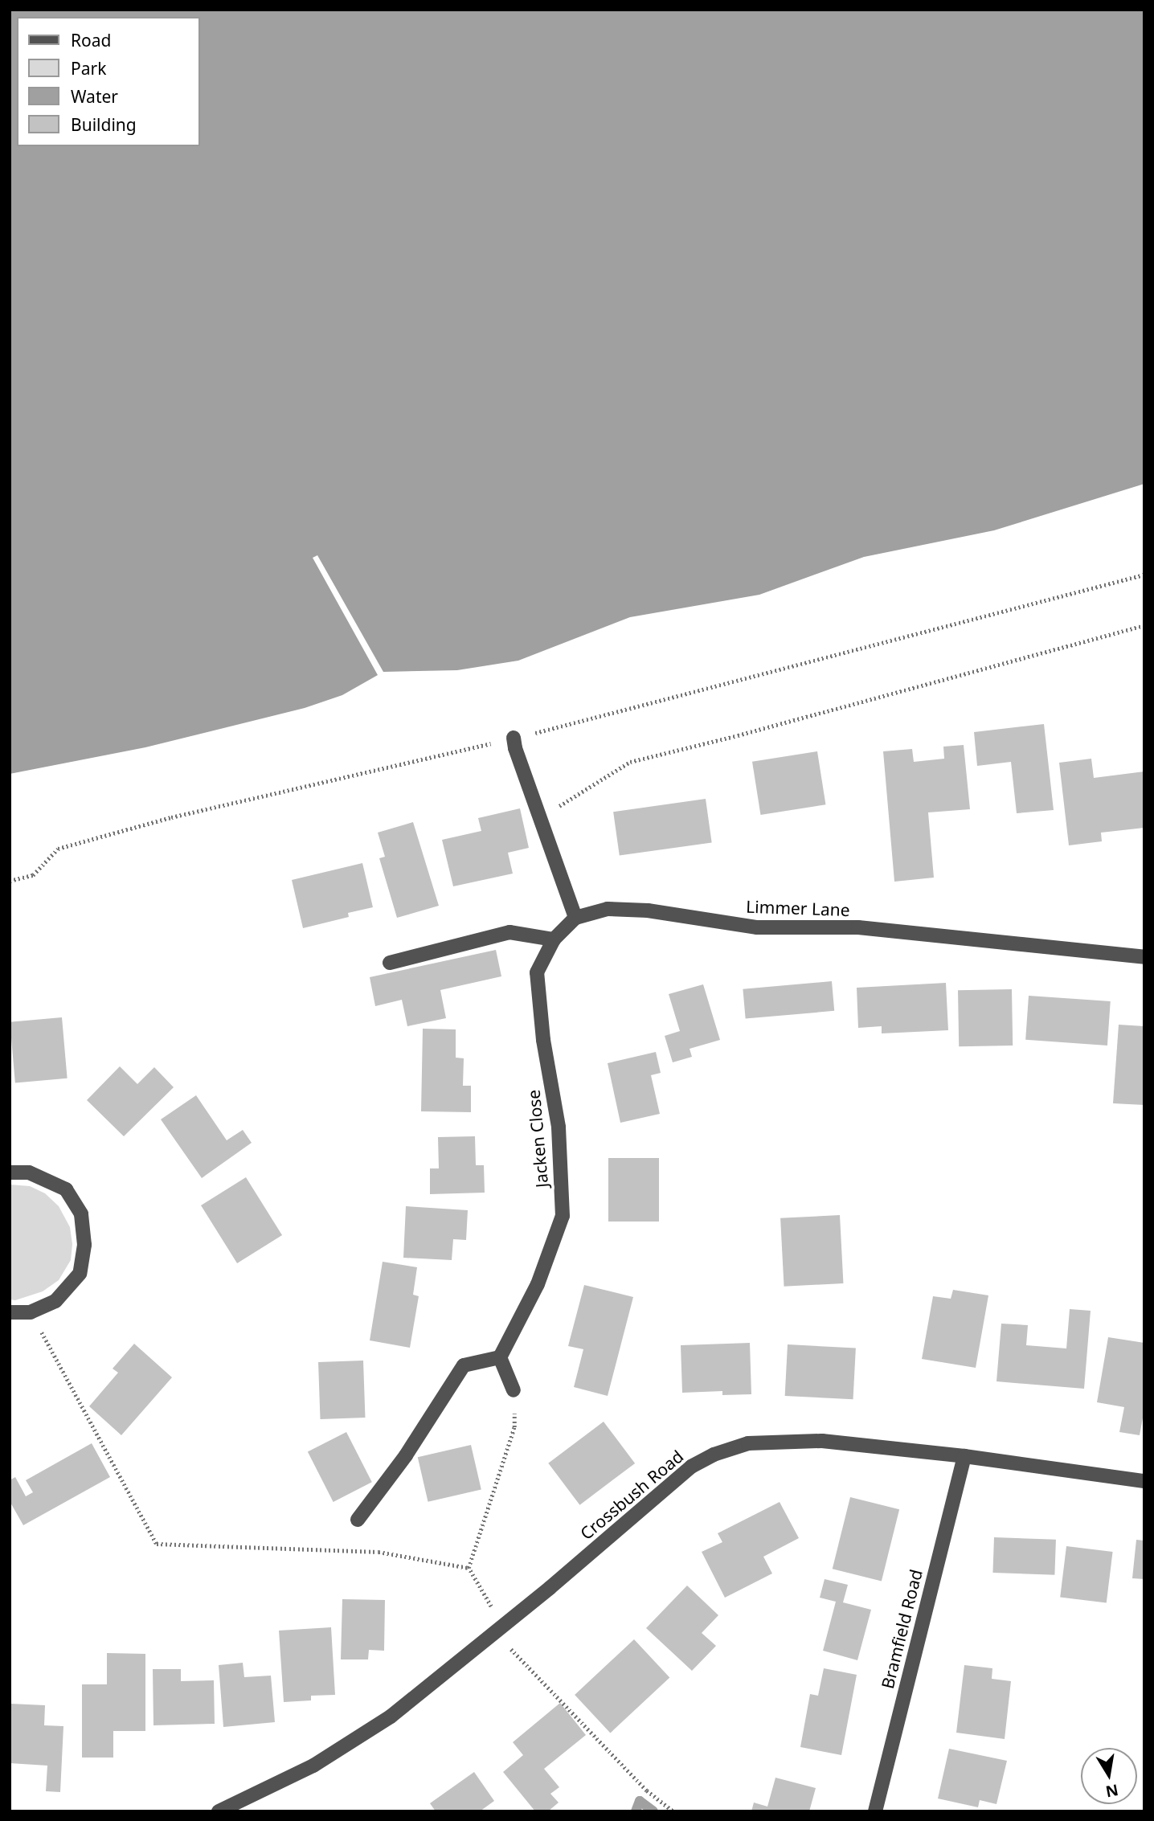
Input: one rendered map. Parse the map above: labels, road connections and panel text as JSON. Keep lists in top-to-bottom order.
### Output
{
  "streets": {
    "street": [
      "Limmer Lane",
      "Jacken Close",
      "Crossbush Road",
      "Bramfield Road"
    ]
  },
  "crossings": [
    ["Limmer Lane", "Jacken Close"],
    ["Crossbush Road", "Bramfield Road"]
  ],
  "legend": [
    "Road",
    "Park",
    "Water",
    "Building"
  ],
  "north": "bottom"
}
